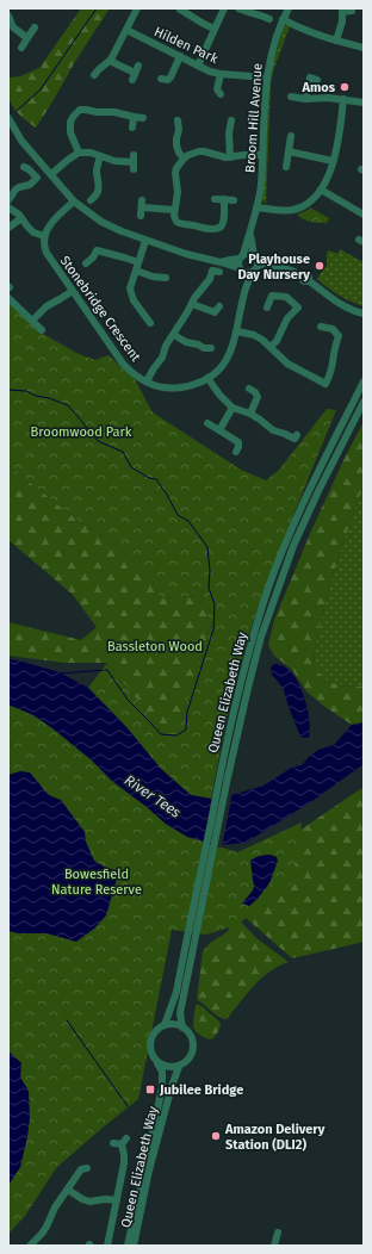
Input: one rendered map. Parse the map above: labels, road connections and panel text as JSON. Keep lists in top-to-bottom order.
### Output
{
  "streets": {
    "street": [
      "Hilden Park",
      "Broom Hill Avenue",
      "Stonebridge Crescent",
      "Queen Elizabeth Way"
    ]
  },
  "crossings": [
    ["Hilden Park", "Broom Hill Avenue"],
    ["Broom Hill Avenue", "Stonebridge Crescent"]
  ],
  "water": ["River Tees"],
  "parks": ["Broomwood Park", "Bassleton Wood", "Bowesfield Nature Reserve"],
  "places": {
    "other": ["Amos", "Playhouse Day Nursery", "Amazon Delivery Station (DLI2)"],
    "transit": ["Jubilee Bridge"]
  }
}
